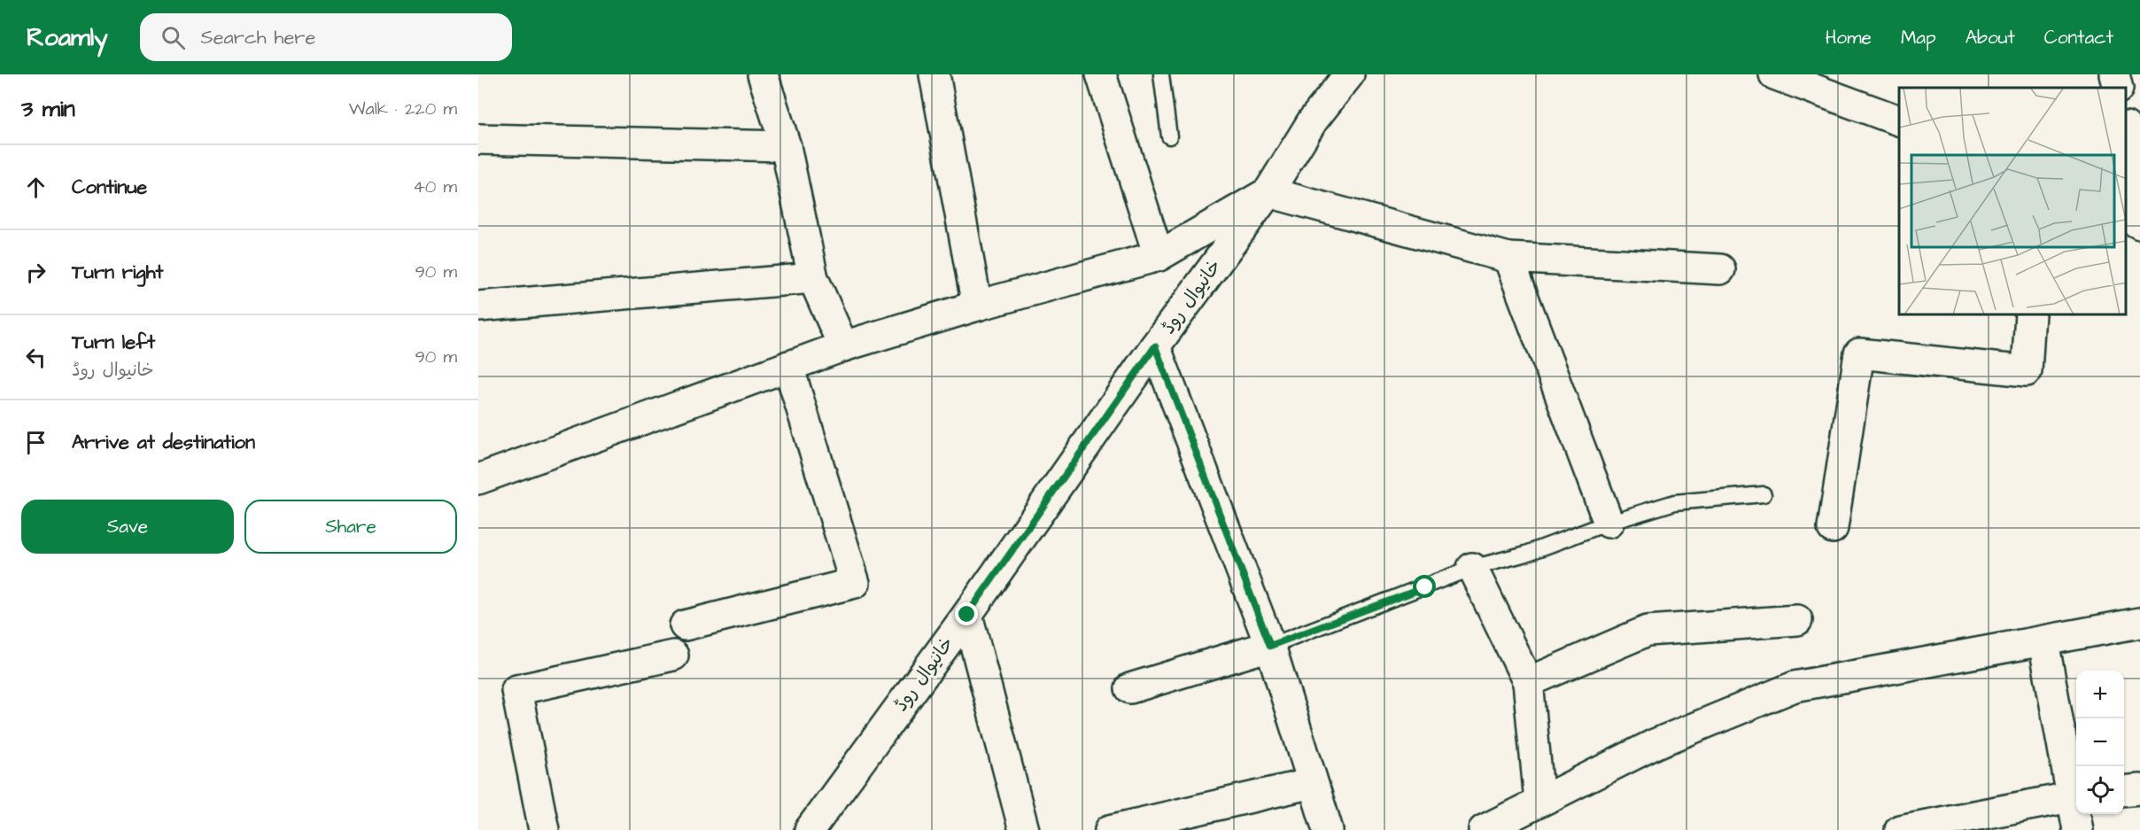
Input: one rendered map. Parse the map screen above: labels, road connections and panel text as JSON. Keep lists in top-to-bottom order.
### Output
{
  "streets": {
    "street": ["خانیوال روڈ"]
  },
  "page": {
    "header": "Roamly",
    "search": "Search here",
    "nav": [
      "Home",
      "Map",
      "About",
      "Contact"
    ],
    "heading": ["3 min", "Walk · 220 m"],
    "list": [
      ["Continue", "40 m"],
      ["Turn right", "90 m"],
      ["Turn left", "خانیوال روڈ", "90 m"],
      "Arrive at destination"
    ],
    "buttons": ["Save", "Share"],
    "map_buttons": ["+", "−"]
  }
}
